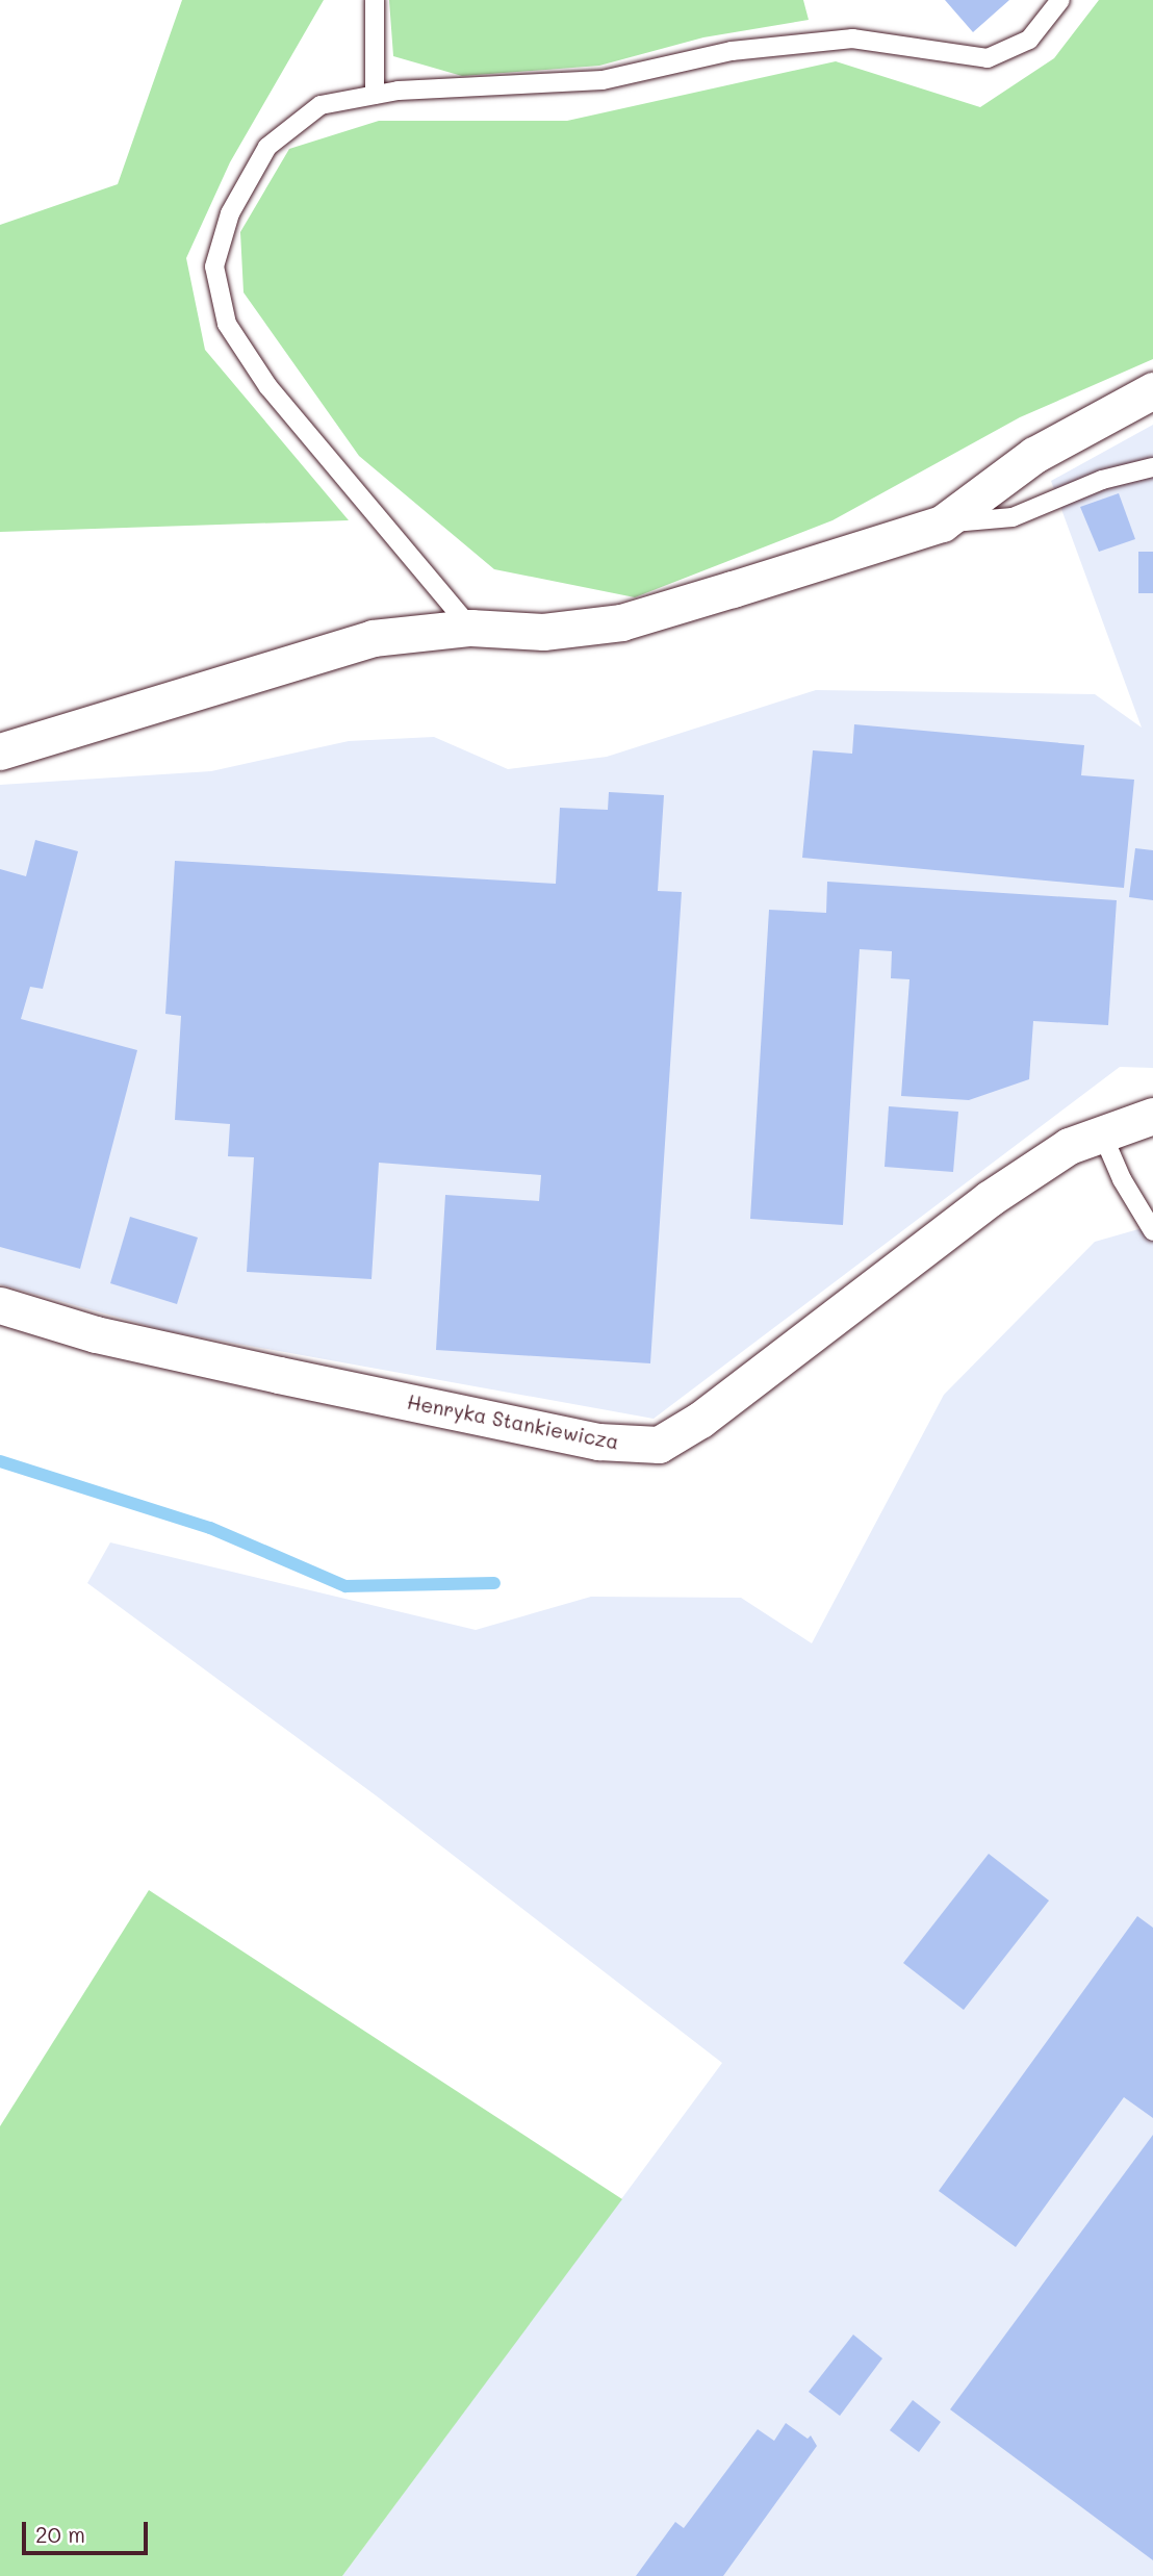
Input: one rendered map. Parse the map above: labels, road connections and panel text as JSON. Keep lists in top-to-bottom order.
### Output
{
  "streets": {
    "street": ["Henryka Stankiewicza"]
  },
  "scale_bar": "20 m"
}
